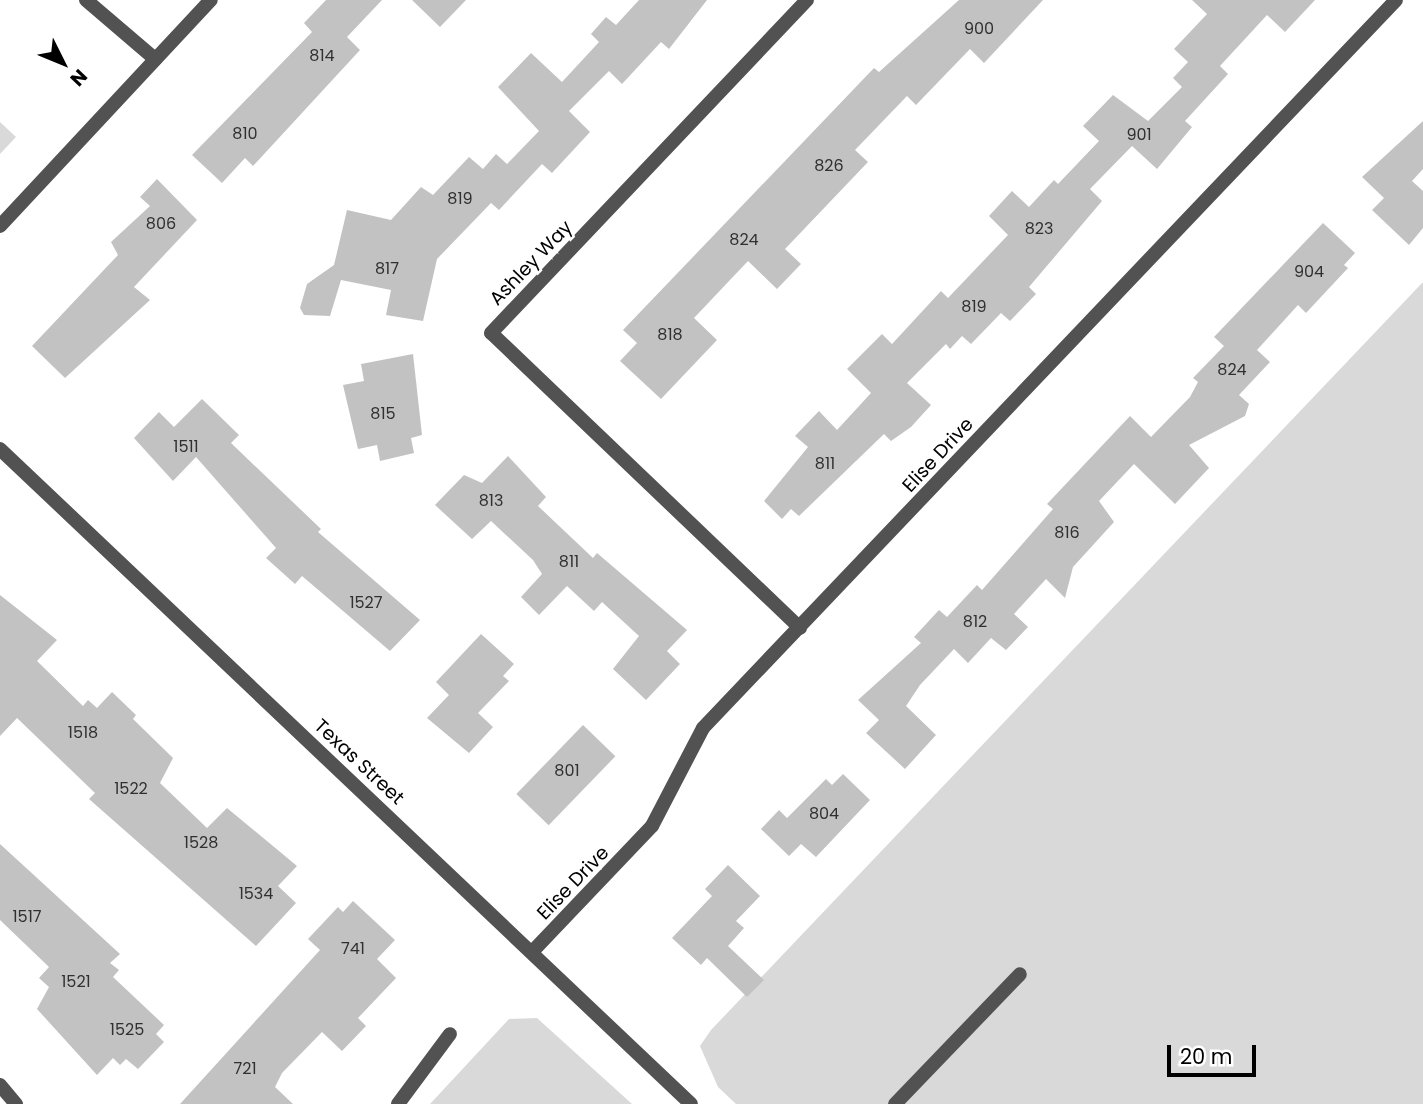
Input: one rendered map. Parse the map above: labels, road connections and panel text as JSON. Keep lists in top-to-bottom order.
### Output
{
  "streets": {
    "street": ["Ashley Way", "Elise Drive", "Texas Street"]
  },
  "crossings": [
    ["Ashley Way", "Elise Drive"],
    ["Elise Drive", "Texas Street"]
  ],
  "house_numbers": [
    "900",
    "814",
    "810",
    "901",
    "826",
    "819",
    "806",
    "823",
    "824",
    "817",
    "904",
    "819",
    "818",
    "824",
    "815",
    "1511",
    "811",
    "813",
    "816",
    "811",
    "1527",
    "812",
    "1518",
    "801",
    "1522",
    "804",
    "1528",
    "1534",
    "1517",
    "741",
    "1521",
    "1525",
    "721"
  ],
  "scale_bar": "20 m",
  "north": "bottom right"
}
